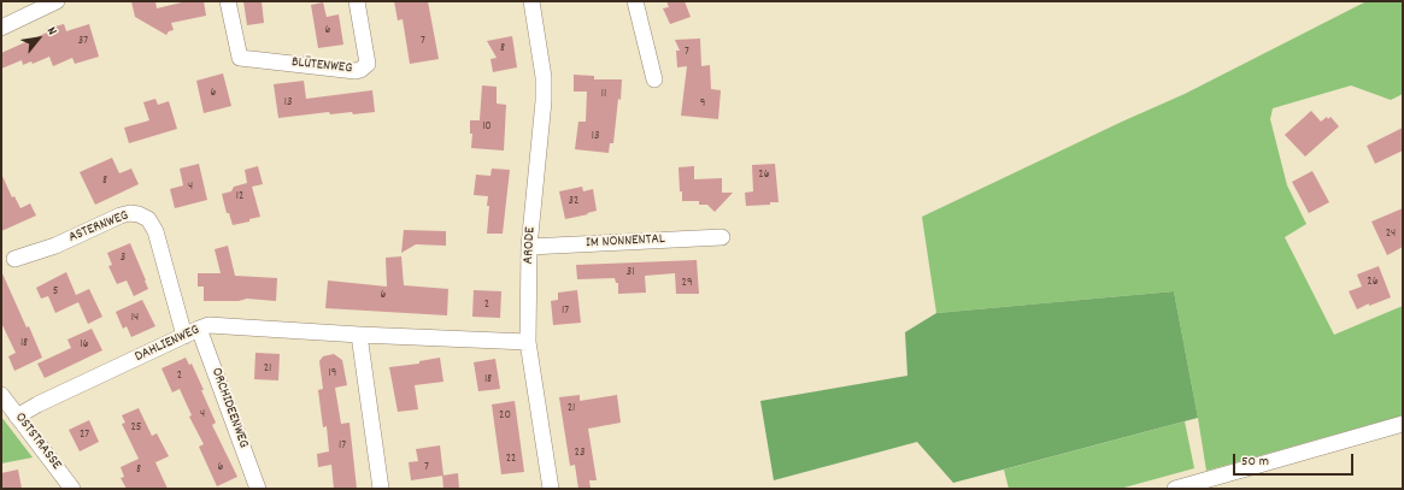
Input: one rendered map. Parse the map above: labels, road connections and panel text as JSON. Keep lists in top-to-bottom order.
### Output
{
  "streets": {
    "street": [
      "BLÜTENWEG",
      "ASTERNWEG",
      "IM NONNENTAL",
      "ARODE",
      "DAHLIENWEG",
      "ORCHIDEENWEG",
      "OSTSTRASSE"
    ]
  },
  "crossings": [
    ["ASTERNWEG", "DAHLIENWEG"],
    ["IM NONNENTAL", "ARODE"],
    ["ARODE", "DAHLIENWEG"],
    ["DAHLIENWEG", "ORCHIDEENWEG"],
    ["DAHLIENWEG", "OSTSTRASSE"]
  ],
  "house_numbers": [
    "6",
    "37",
    "7",
    "8",
    "7",
    "6",
    "11",
    "13",
    "9",
    "10",
    "13",
    "26",
    "8",
    "4",
    "12",
    "32",
    "24",
    "3",
    "31",
    "26",
    "29",
    "5",
    "6",
    "2",
    "17",
    "14",
    "18",
    "16",
    "21",
    "19",
    "2",
    "18",
    "21",
    "4",
    "20",
    "25",
    "27",
    "17",
    "23",
    "22",
    "6",
    "7",
    "8"
  ],
  "scale_bar": "50 m",
  "north": "top right"
}
